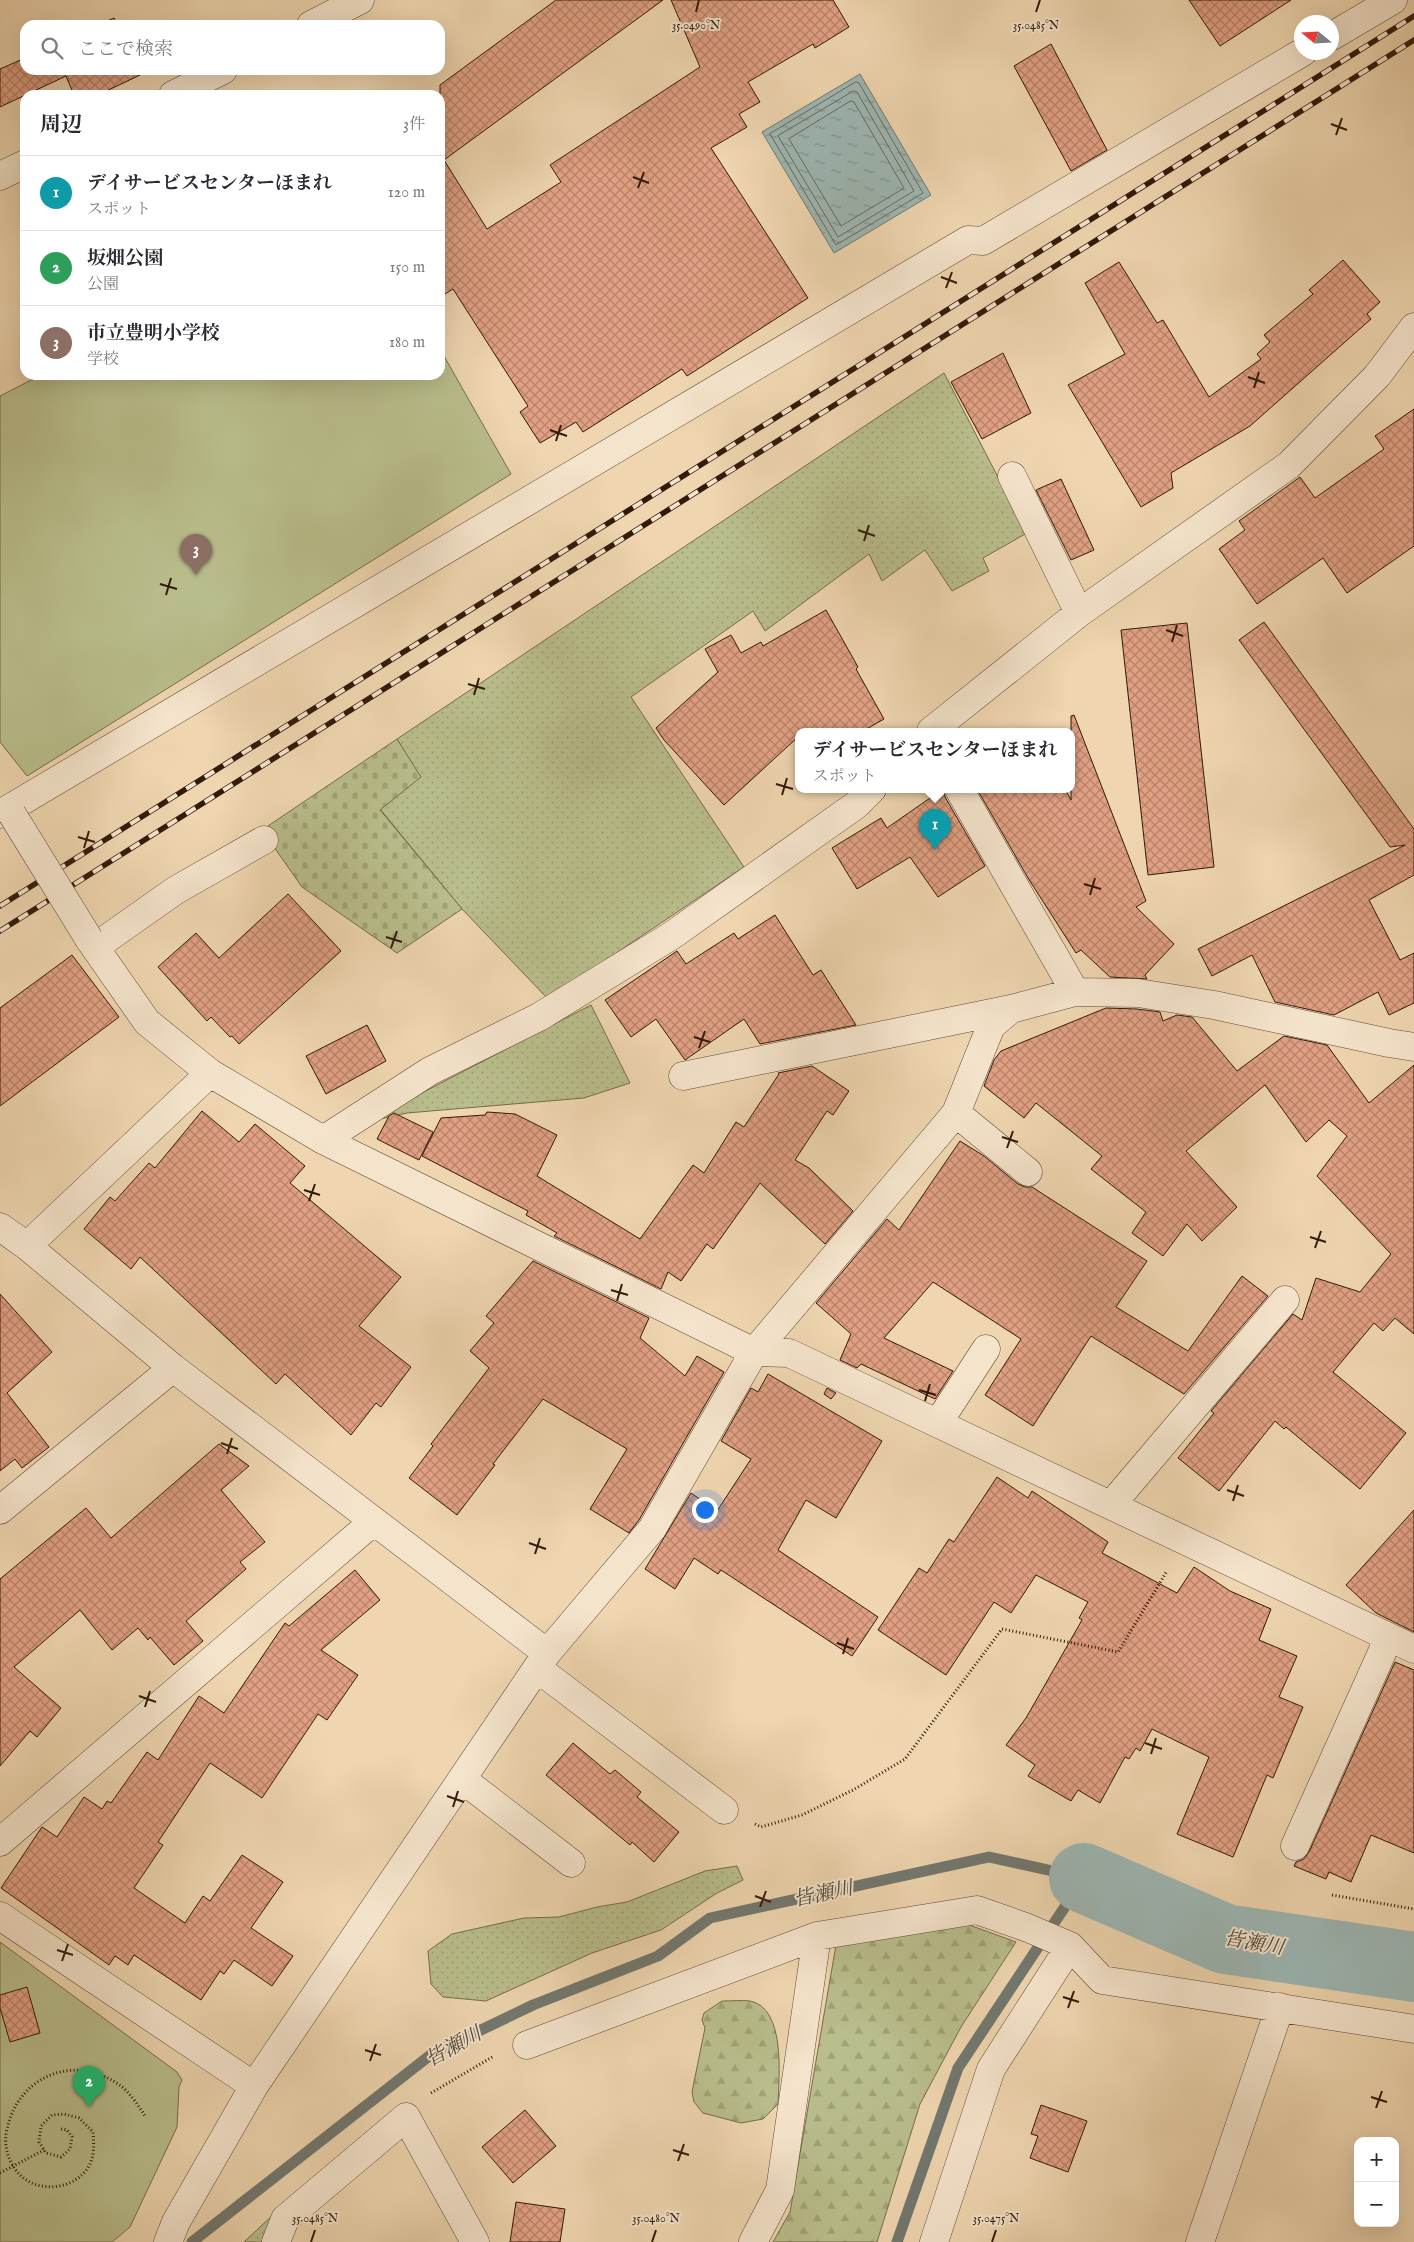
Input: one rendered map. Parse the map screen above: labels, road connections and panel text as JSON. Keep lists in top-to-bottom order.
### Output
{
  "water": ["皆瀬川"],
  "north": "left",
  "page": {
    "search": "ここで検索",
    "heading": ["周辺", "3件"],
    "list": [
      {
        "mark": "1",
        "name": "デイサービスセンターほまれ",
        "note": "スポット",
        "value": "120 m"
      },
      {
        "mark": "2",
        "name": "坂畑公園",
        "note": "公園",
        "value": "150 m"
      },
      {
        "mark": "3",
        "name": "市立豊明小学校",
        "note": "学校",
        "value": "180 m"
      }
    ],
    "pins": ["3", "1", "2"],
    "popup": ["デイサービスセンターほまれ", "スポット"],
    "map_buttons": ["+", "−"]
  },
  "coordinates": [
    "35.0490°N",
    "35.0485°N",
    "35.0480°N",
    "35.0475°N"
  ]
}
